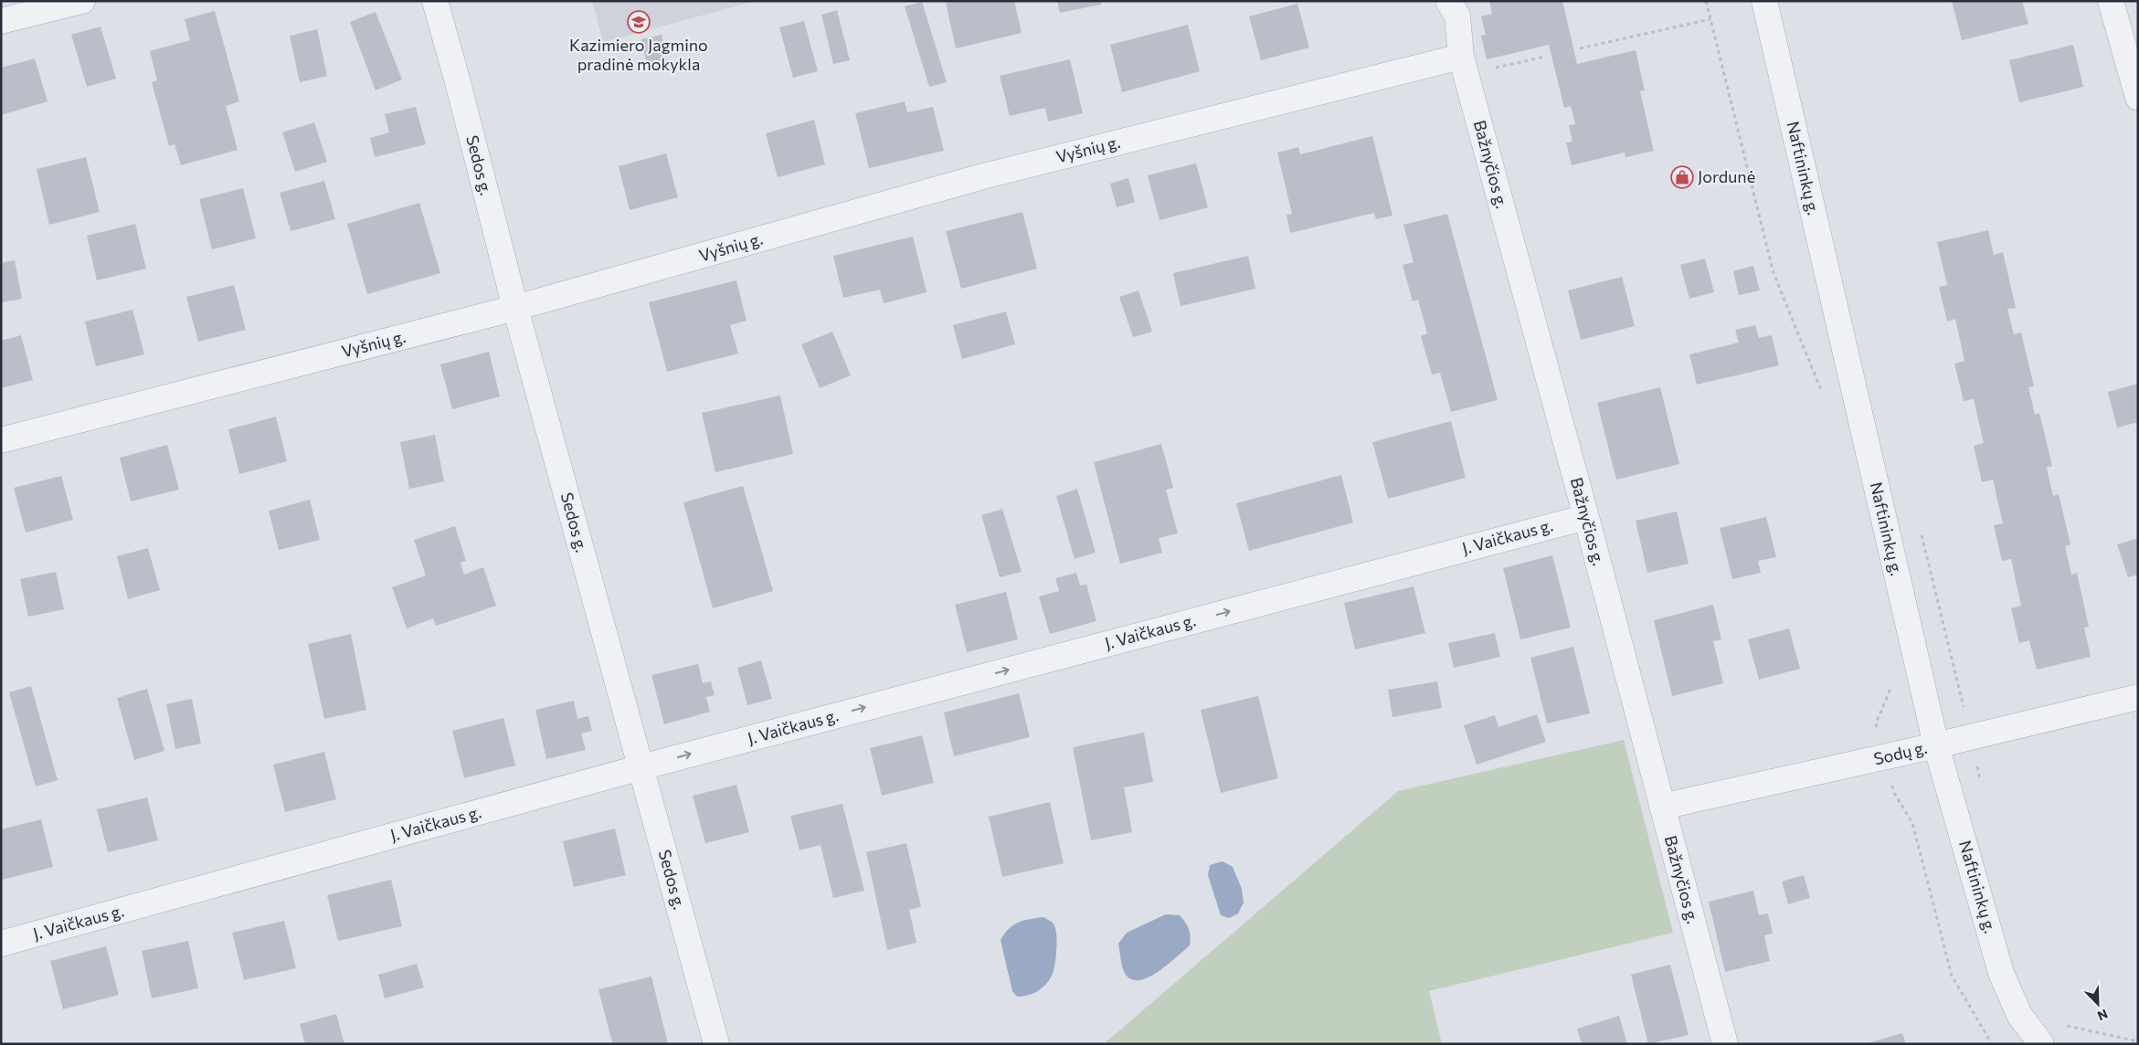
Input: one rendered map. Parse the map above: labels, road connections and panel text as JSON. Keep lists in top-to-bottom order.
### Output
{
  "streets": {
    "street": [
      "Vyšnių g.",
      "Bažnyčios g.",
      "Sedos g.",
      "Naftininkų g.",
      "J. Vaičkaus g.",
      "Sodų g."
    ]
  },
  "crossings": [
    ["Vyšnių g.", "Bažnyčios g."],
    ["Vyšnių g.", "Sedos g."],
    ["Bažnyčios g.", "J. Vaičkaus g."],
    ["Bažnyčios g.", "Sodų g."],
    ["Sedos g.", "J. Vaičkaus g."],
    ["Naftininkų g.", "Sodų g."]
  ],
  "one_way": ["J. Vaičkaus g."],
  "places": {
    "school or university": ["Kazimiero Jagmino pradinė mokykla"],
    "shop": ["Jordunė"]
  },
  "north": "bottom right"
}
